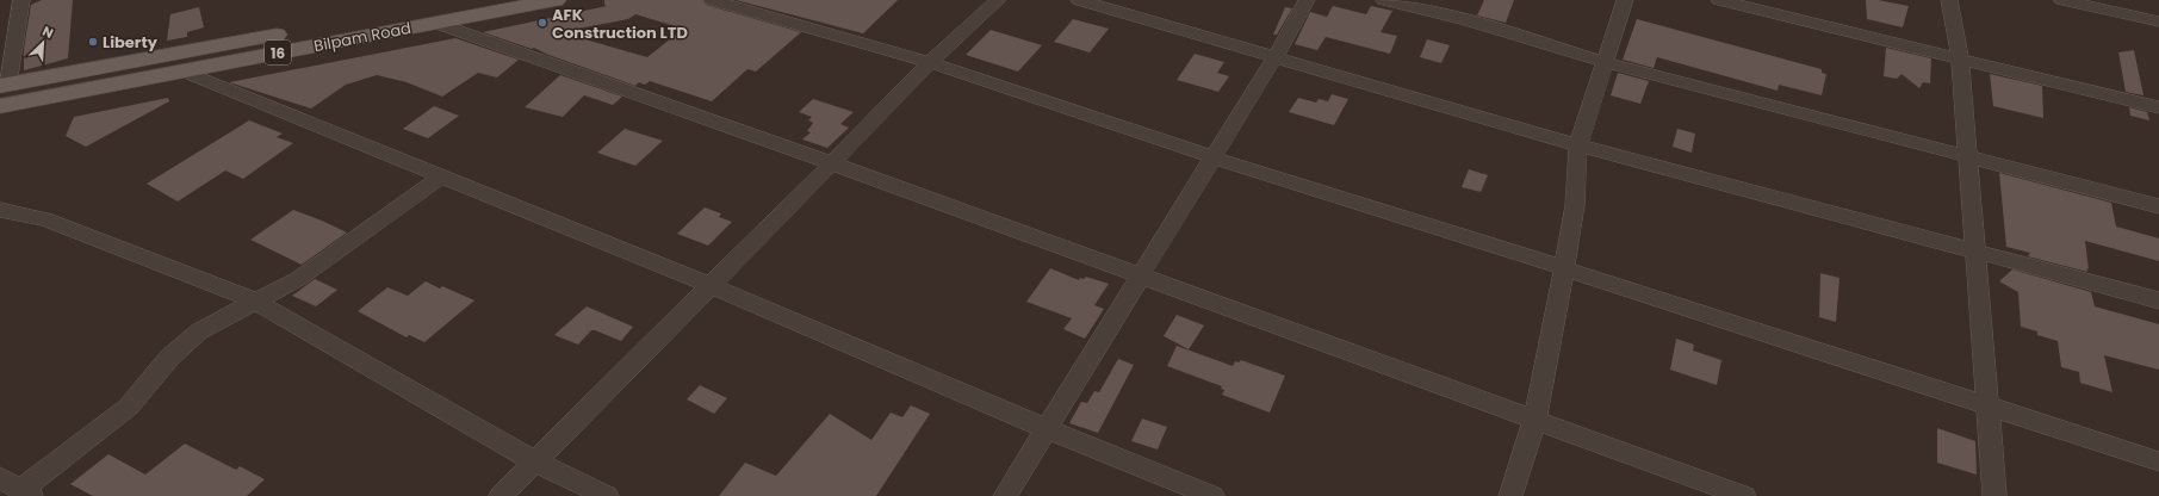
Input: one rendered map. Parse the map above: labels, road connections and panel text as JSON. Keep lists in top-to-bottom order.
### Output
{
  "streets": {
    "main road": ["Bilpam Road", "16"]
  },
  "places": ["AFK Construction LTD", "Liberty"],
  "north": "top right"
}
